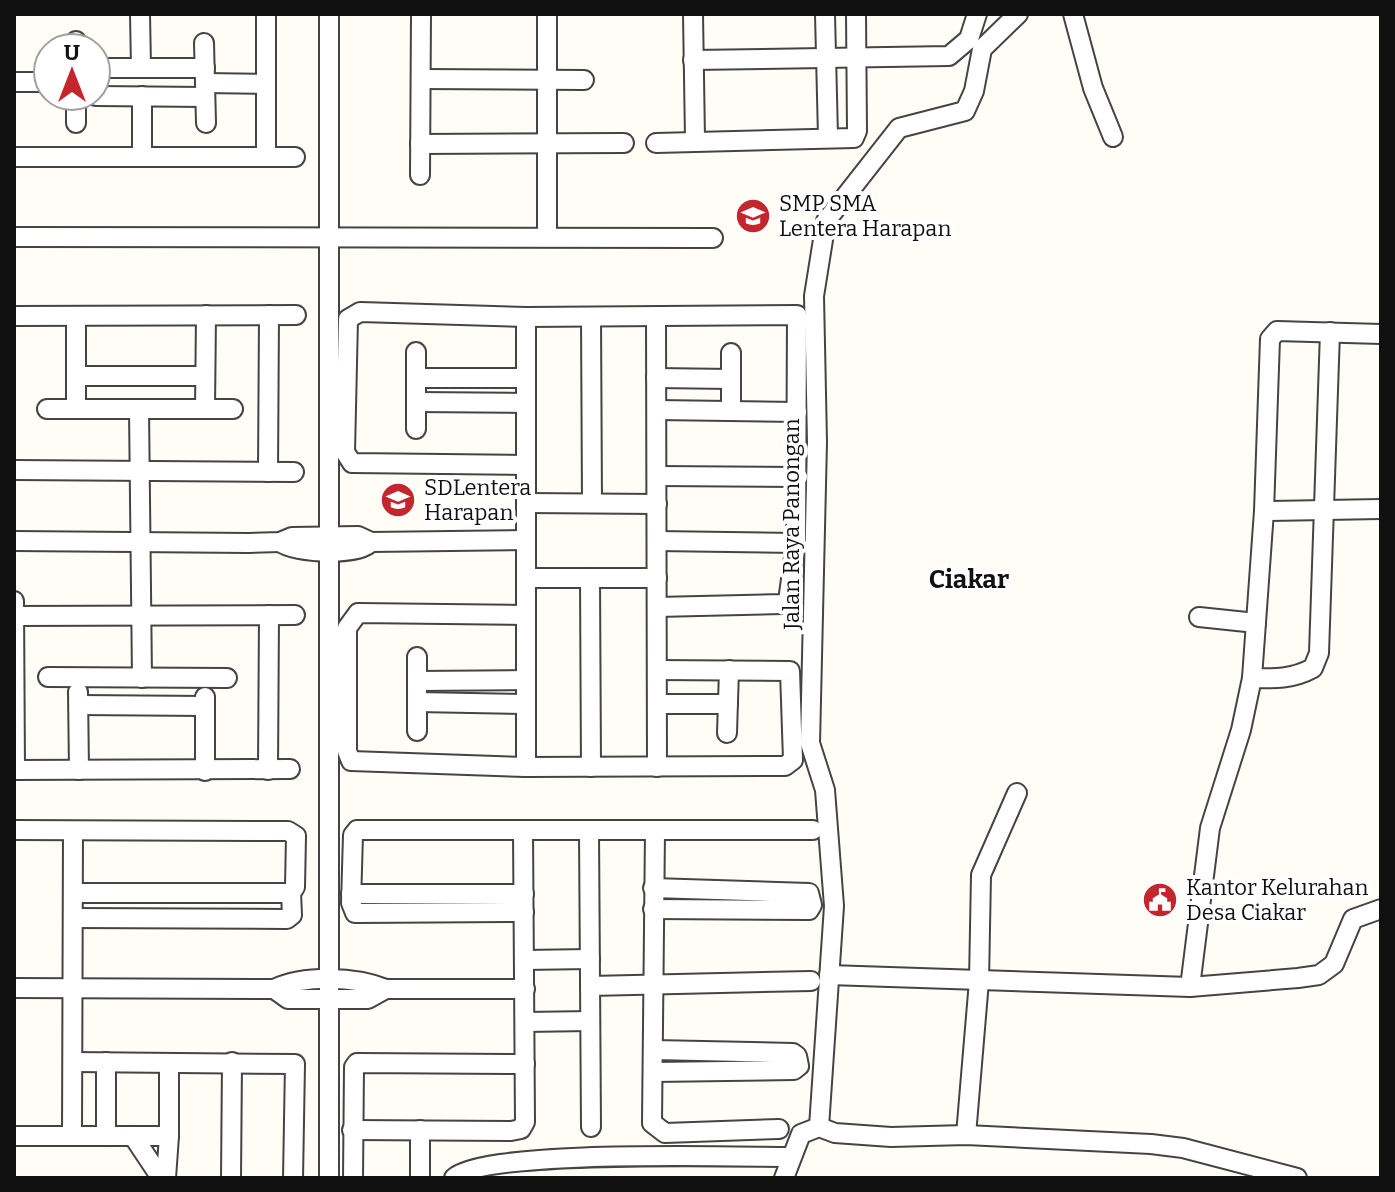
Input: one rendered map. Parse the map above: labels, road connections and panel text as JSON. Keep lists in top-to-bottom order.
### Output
{
  "streets": {
    "street": ["Jalan Raya Panongan"]
  },
  "districts": ["Ciakar"],
  "places": {
    "school or university": ["SMP SMA Lentera Harapan", "SDLentera Harapan"],
    "public building": ["Kantor Kelurahan Desa Ciakar"]
  },
  "north": "top"
}
